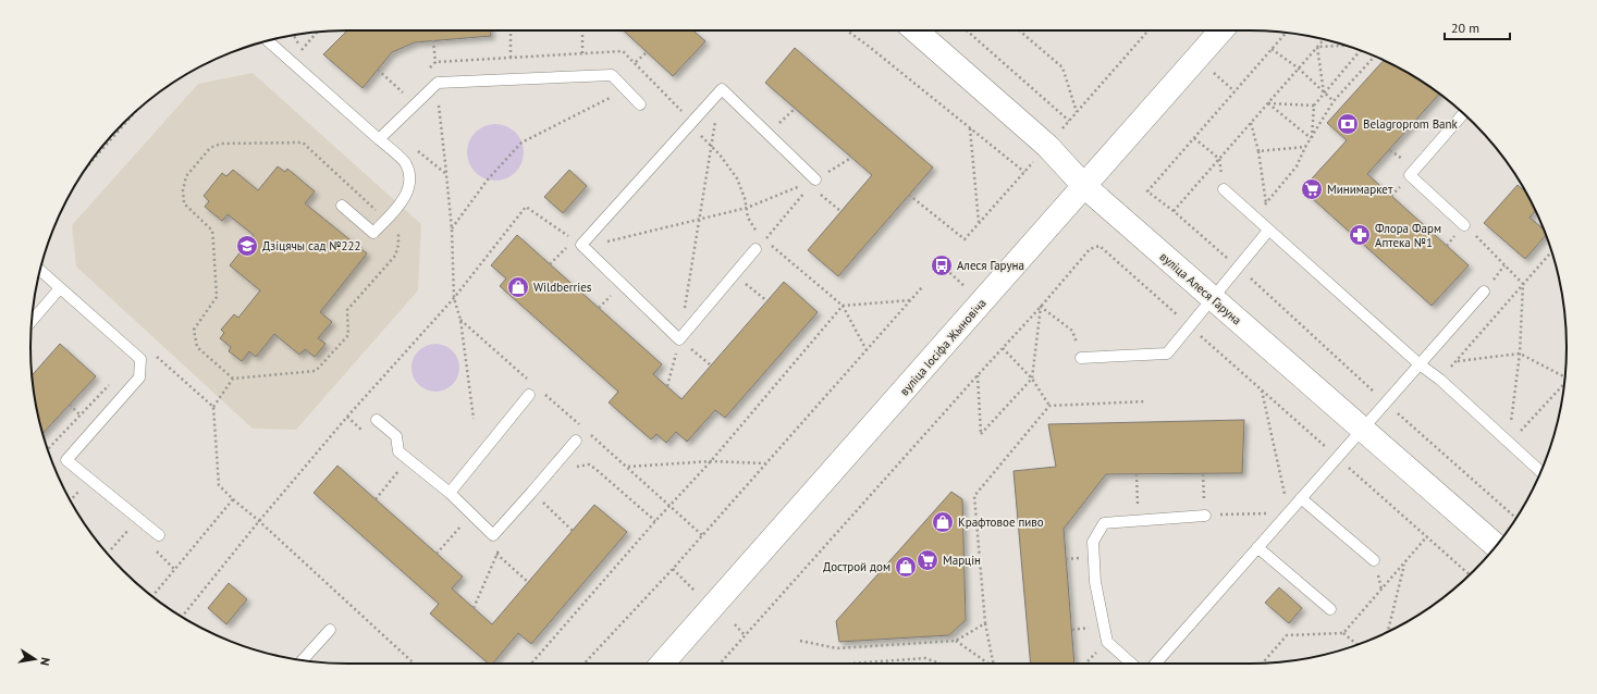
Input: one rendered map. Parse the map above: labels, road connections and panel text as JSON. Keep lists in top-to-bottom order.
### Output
{
  "streets": {
    "main road": ["вуліца Алеся Гаруна", "вуліца Іосіфа Жыновіча"]
  },
  "crossings": [
    ["вуліца Алеся Гаруна", "вуліца Іосіфа Жыновіча"]
  ],
  "places": {
    "bank": ["Belagroprom Bank"],
    "supermarket": ["Минимаркет", "Марцін"],
    "pharmacy": ["Флора Фарм Аптека №1"],
    "school or university": ["Дзіцячы сад №222"],
    "bus stop": ["Алеся Гаруна"],
    "shop": ["Wildberries", "Крафтовое пиво", "Дострой дом"]
  },
  "scale_bar": "20 m",
  "north": "right"
}
